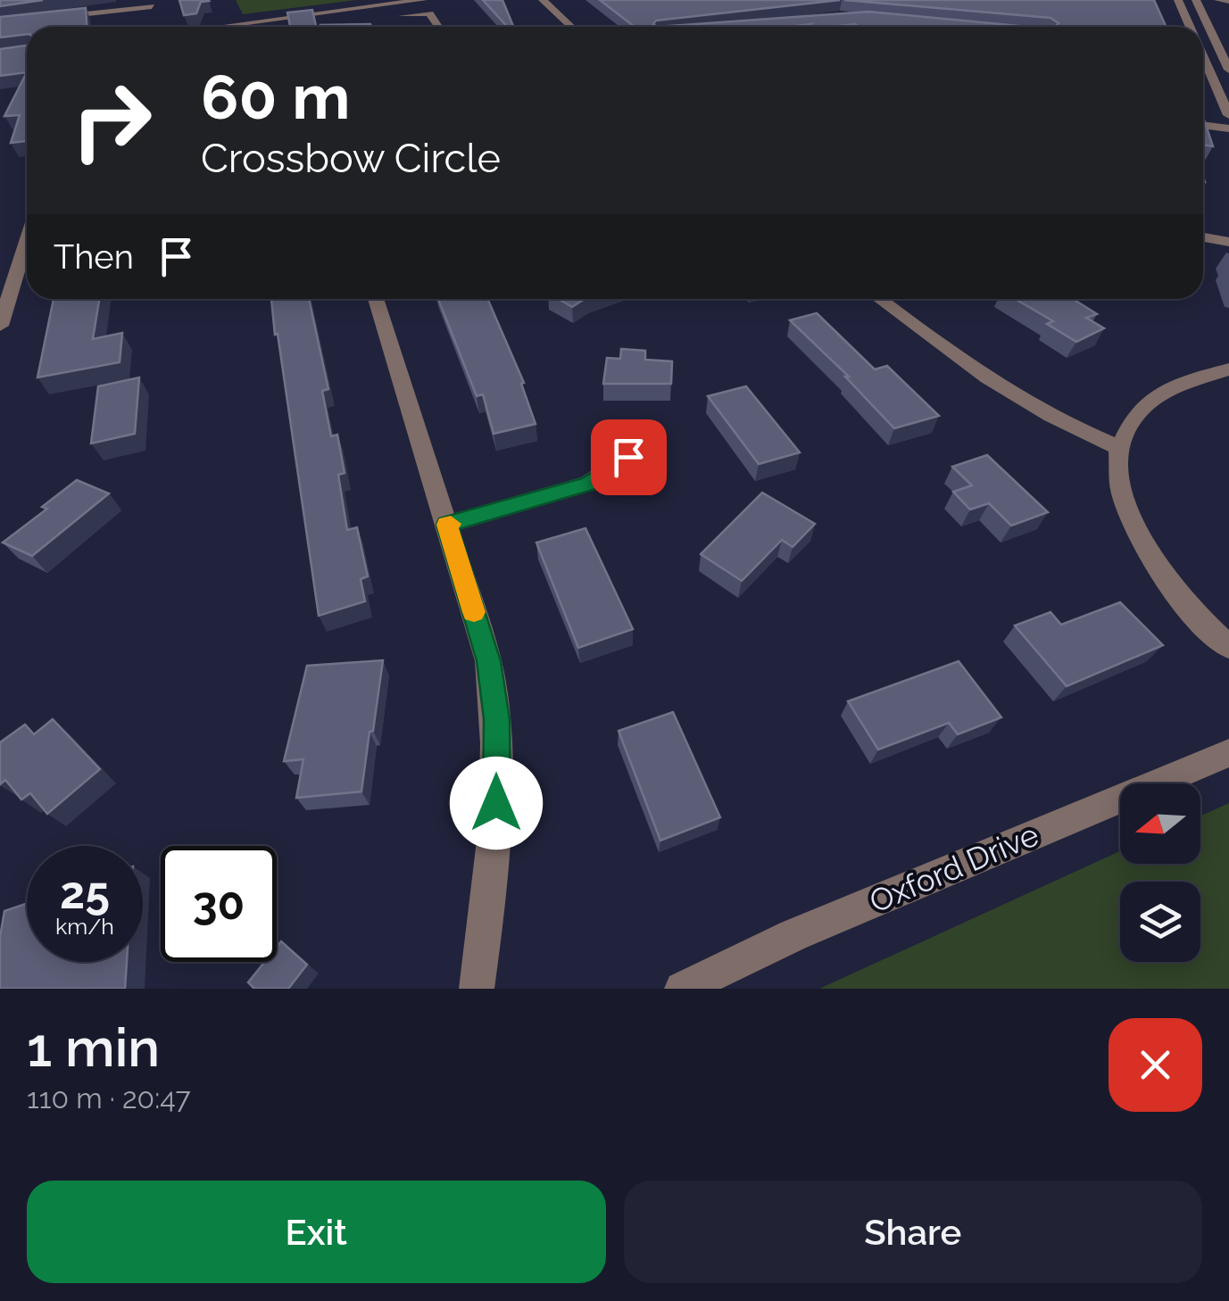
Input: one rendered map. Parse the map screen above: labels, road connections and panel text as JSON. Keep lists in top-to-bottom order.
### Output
{
  "streets": {
    "street": ["Oxford Drive"]
  },
  "north": "left",
  "page": {
    "turn": ["60 m", "Crossbow Circle"],
    "then": "Then",
    "speed": "25 km/h",
    "limit": "30",
    "heading": ["1 min", "110 m · 20:47"],
    "buttons": ["Exit", "Share"]
  }
}
